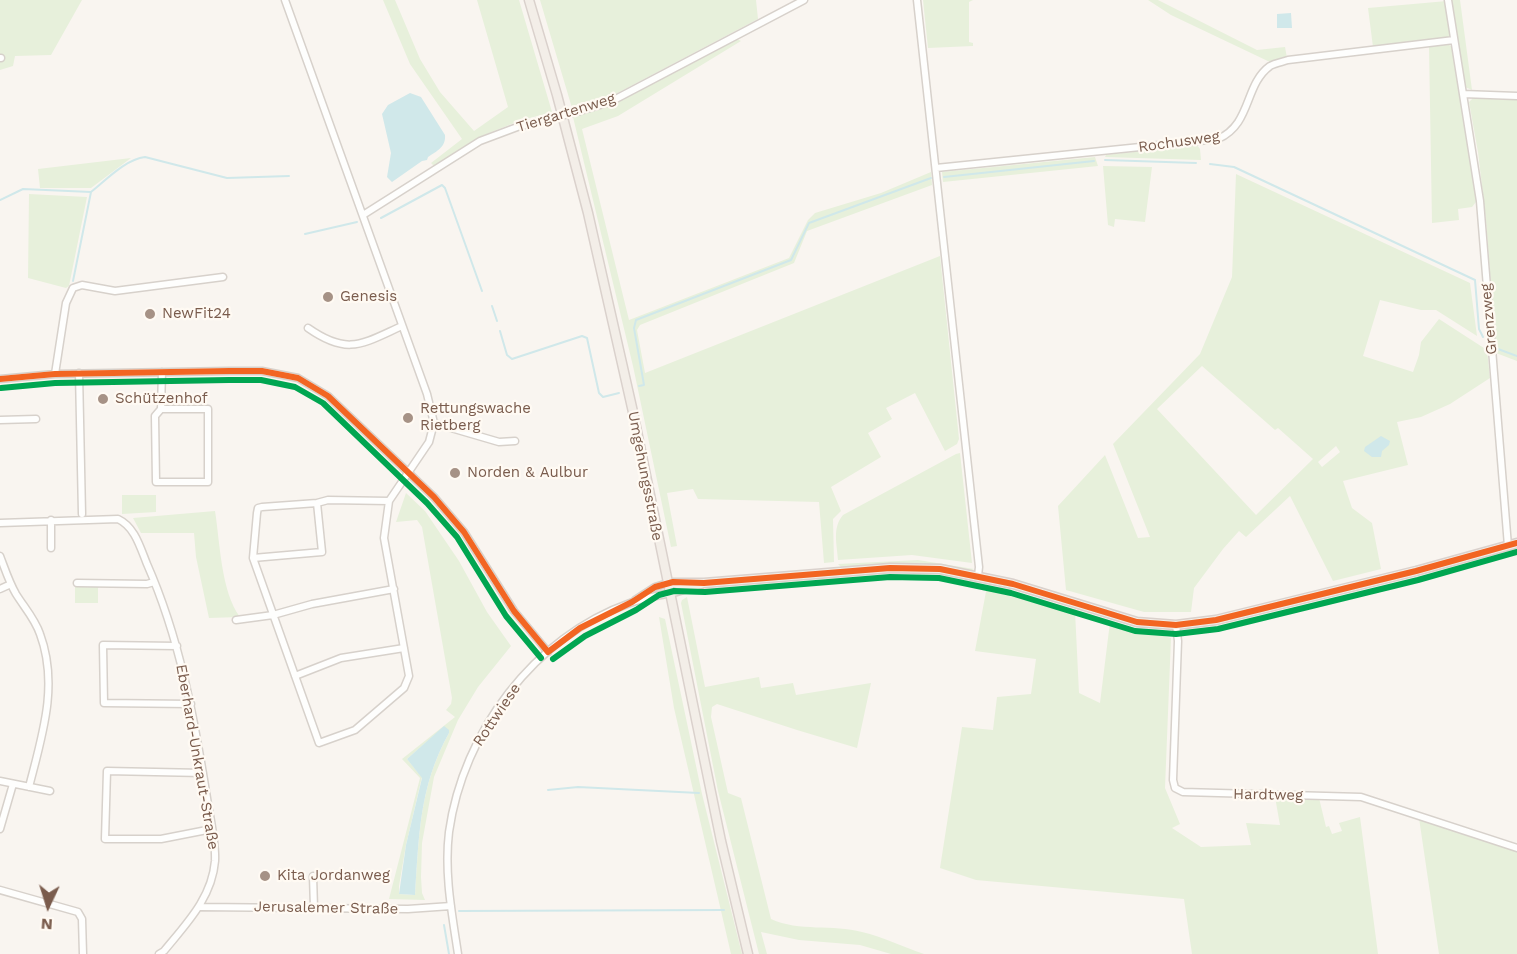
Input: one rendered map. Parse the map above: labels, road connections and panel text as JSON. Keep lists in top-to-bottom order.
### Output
{
  "streets": {
    "main road": ["Umgehungsstraße"],
    "street": [
      "Tiergartenweg",
      "Rochusweg",
      "Grenzweg",
      "Rottwiese",
      "Eberhard-Unkraut-Straße",
      "Hardtweg",
      "Jerusalemer Straße"
    ]
  },
  "crossings": [
    ["Rochusweg", "Grenzweg"],
    ["Umgehungsstraße", "Rottwiese"],
    ["Rottwiese", "Jerusalemer Straße"],
    ["Eberhard-Unkraut-Straße", "Jerusalemer Straße"]
  ],
  "places": [
    "Genesis",
    "NewFit24",
    "Schützenhof",
    "Rettungswache Rietberg",
    "Norden & Aulbur",
    "Kita Jordanweg"
  ],
  "north": "bottom"
}
